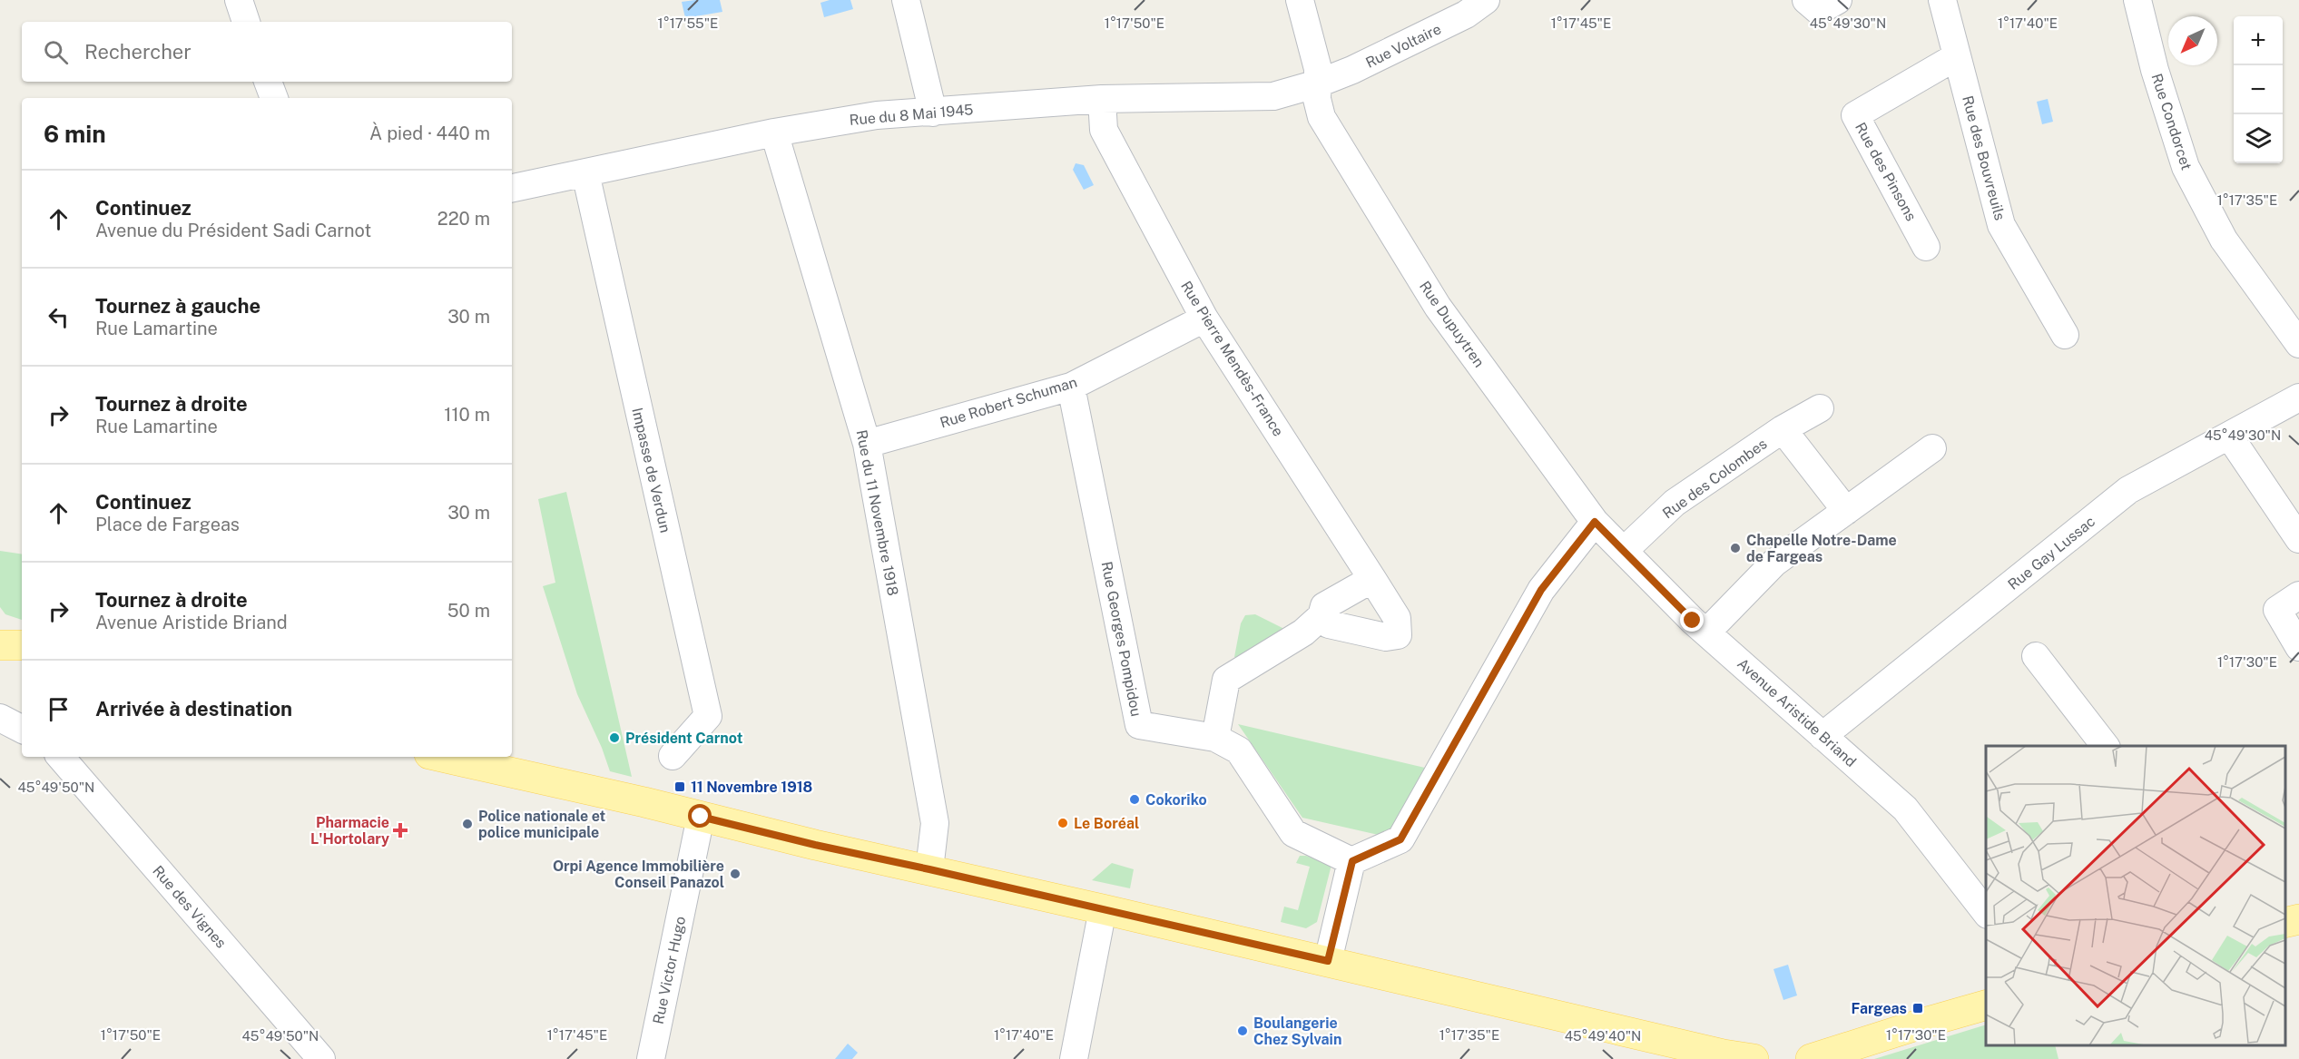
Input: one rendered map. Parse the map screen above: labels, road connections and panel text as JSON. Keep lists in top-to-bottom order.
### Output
{
  "streets": {
    "street": [
      "Rue Voltaire",
      "Rue du 8 Mai 1945",
      "Rue Condorcet",
      "Rue des Bouvreuils",
      "Rue des Pinsons",
      "Rue Dupuytren",
      "Rue Pierre Mendès-France",
      "Rue Robert Schuman",
      "Impasse de Verdun",
      "Rue des Colombes",
      "Rue du 11 Novembre 1918",
      "Rue Gay Lussac",
      "Rue Georges Pompidou",
      "Avenue Aristide Briand",
      "Rue des Vignes",
      "Rue Victor Hugo"
    ]
  },
  "crossings": [
    ["Rue Voltaire", "Rue du 8 Mai 1945"],
    ["Rue Voltaire", "Rue Dupuytren"],
    ["Rue du 8 Mai 1945", "Rue Dupuytren"],
    ["Rue du 8 Mai 1945", "Rue Pierre Mendès-France"],
    ["Rue du 8 Mai 1945", "Impasse de Verdun"],
    ["Rue du 8 Mai 1945", "Rue du 11 Novembre 1918"],
    ["Rue des Bouvreuils", "Rue des Pinsons"],
    ["Rue Dupuytren", "Avenue Aristide Briand"],
    ["Rue Pierre Mendès-France", "Rue Robert Schuman"],
    ["Rue Robert Schuman", "Rue du 11 Novembre 1918"],
    ["Rue Robert Schuman", "Rue Georges Pompidou"],
    ["Rue des Colombes", "Avenue Aristide Briand"],
    ["Rue Gay Lussac", "Avenue Aristide Briand"]
  ],
  "places": {
    "other": [
      "Chapelle Notre-Dame de Fargeas",
      "Président Carnot",
      "Cokoriko",
      "Le Boréal",
      "Police nationale et police municipale",
      "Orpi Agence Immobilière Conseil Panazol",
      "Boulangerie Chez Sylvain"
    ],
    "transit": ["11 Novembre 1918", "Fargeas"],
    "health": ["Pharmacie L'Hortolary"]
  },
  "north": "bottom left",
  "page": {
    "map_buttons": ["+", "−"],
    "search": "Rechercher",
    "heading": ["6 min", "À pied · 440 m"],
    "list": [
      ["Continuez", "Avenue du Président Sadi Carnot", "220 m"],
      ["Tournez à gauche", "Rue Lamartine", "30 m"],
      ["Tournez à droite", "Rue Lamartine", "110 m"],
      ["Continuez", "Place de Fargeas", "30 m"],
      ["Tournez à droite", "Avenue Aristide Briand", "50 m"],
      "Arrivée à destination"
    ]
  },
  "coordinates": [
    "45°49'30\"N",
    "1°17'55\"E",
    "1°17'40\"E",
    "1°17'50\"E",
    "1°17'45\"E",
    "1°17'35\"E",
    "1°17'30\"E",
    "45°49'50\"N",
    "45°49'40\"N"
  ]
}
